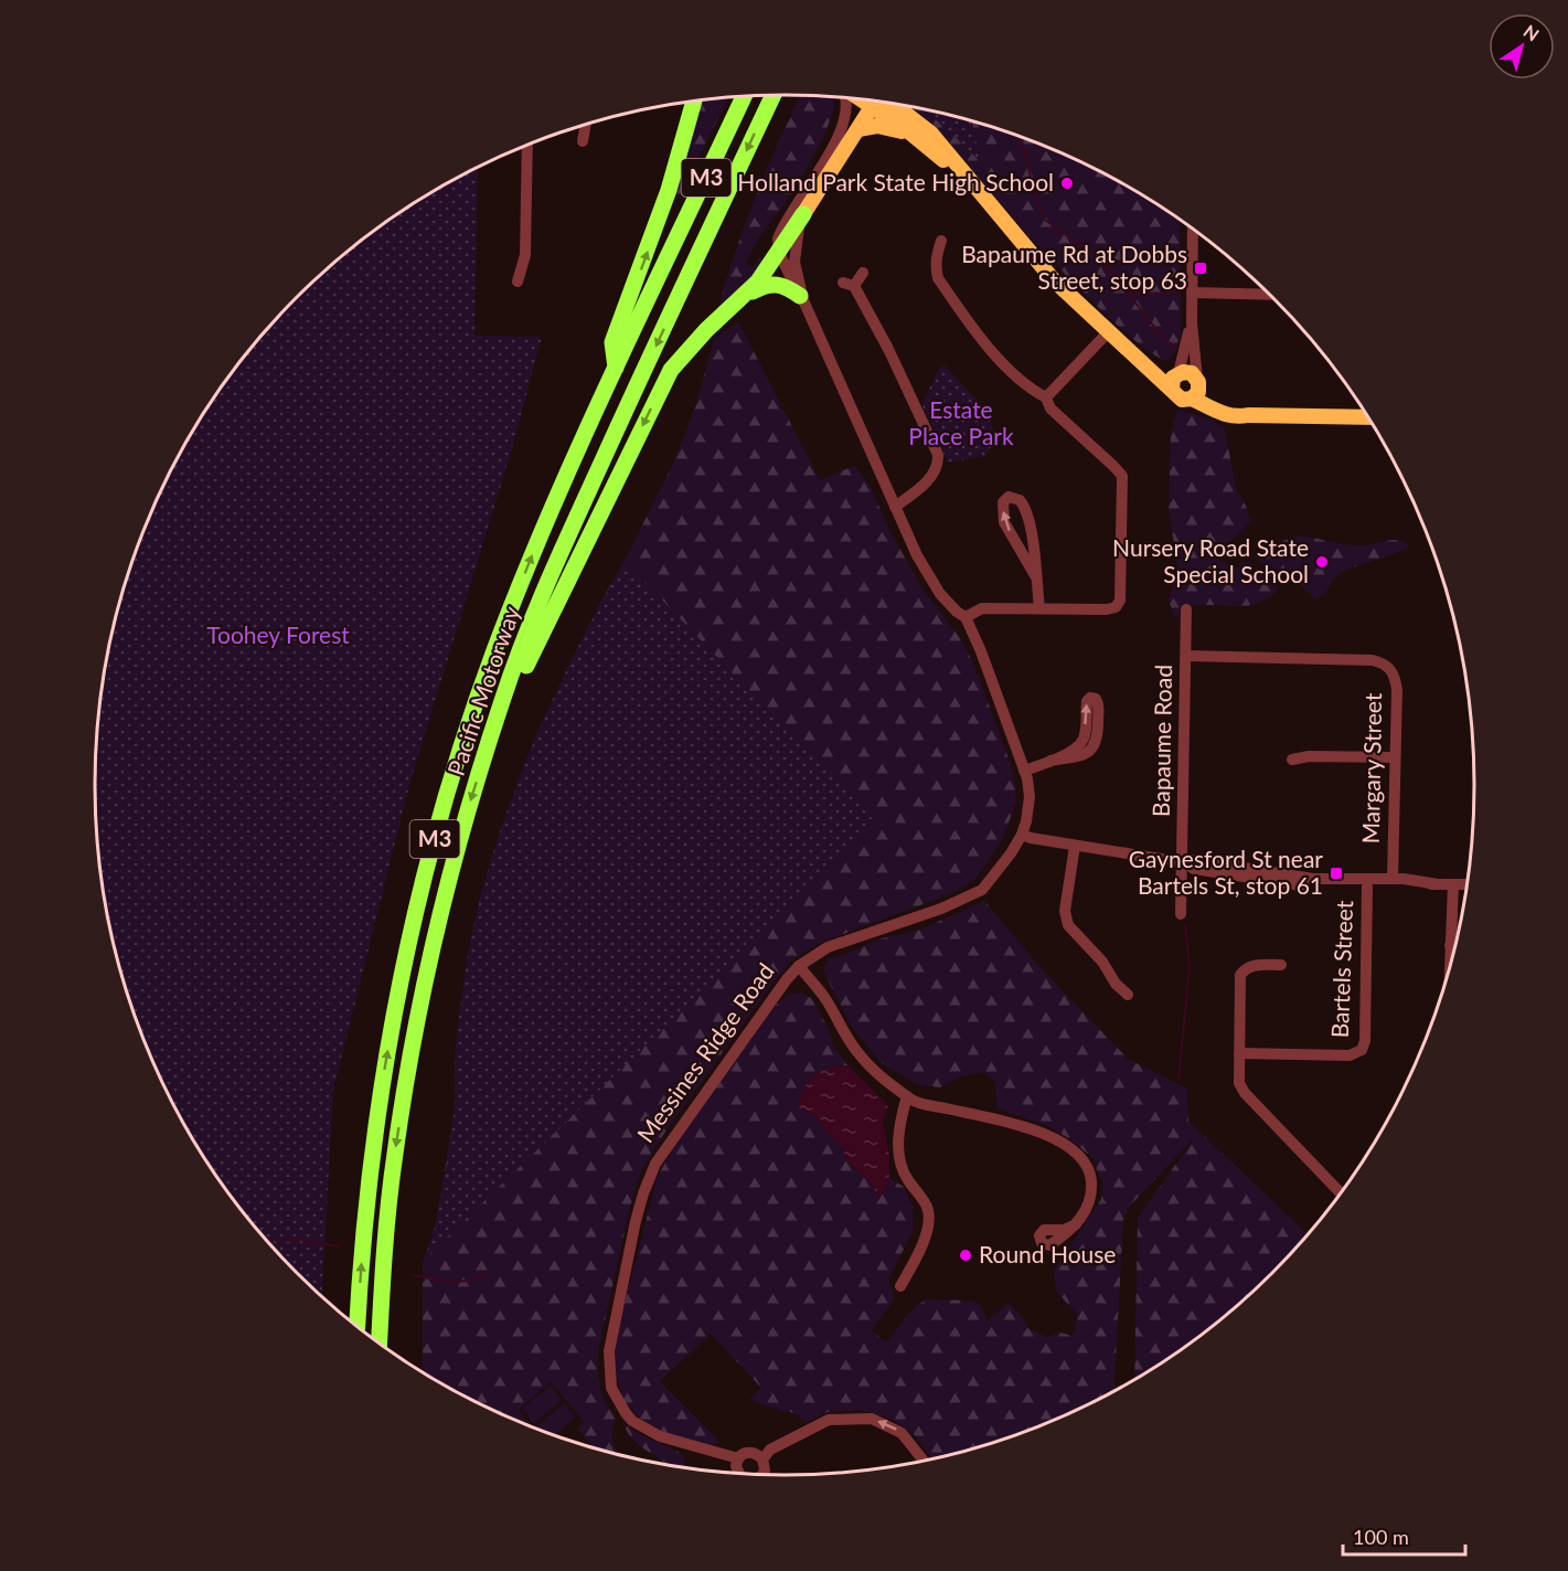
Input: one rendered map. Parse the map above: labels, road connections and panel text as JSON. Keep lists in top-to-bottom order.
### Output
{
  "streets": {
    "highway": ["M3", "Pacific Motorway"],
    "main road": ["Messines Ridge Road"],
    "street": ["Bapaume Road", "Margary Street", "Bartels Street"]
  },
  "crossings": [
    ["Bapaume Road", "Margary Street"]
  ],
  "parks": ["Estate Place Park", "Toohey Forest"],
  "places": {
    "other": ["Holland Park State High School", "Nursery Road State Special School", "Round House"],
    "transit": ["Bapaume Rd at Dobbs Street, stop 63", "Gaynesford St near Bartels St, stop 61"]
  },
  "scale_bar": "100 m",
  "north": "top right"
}
